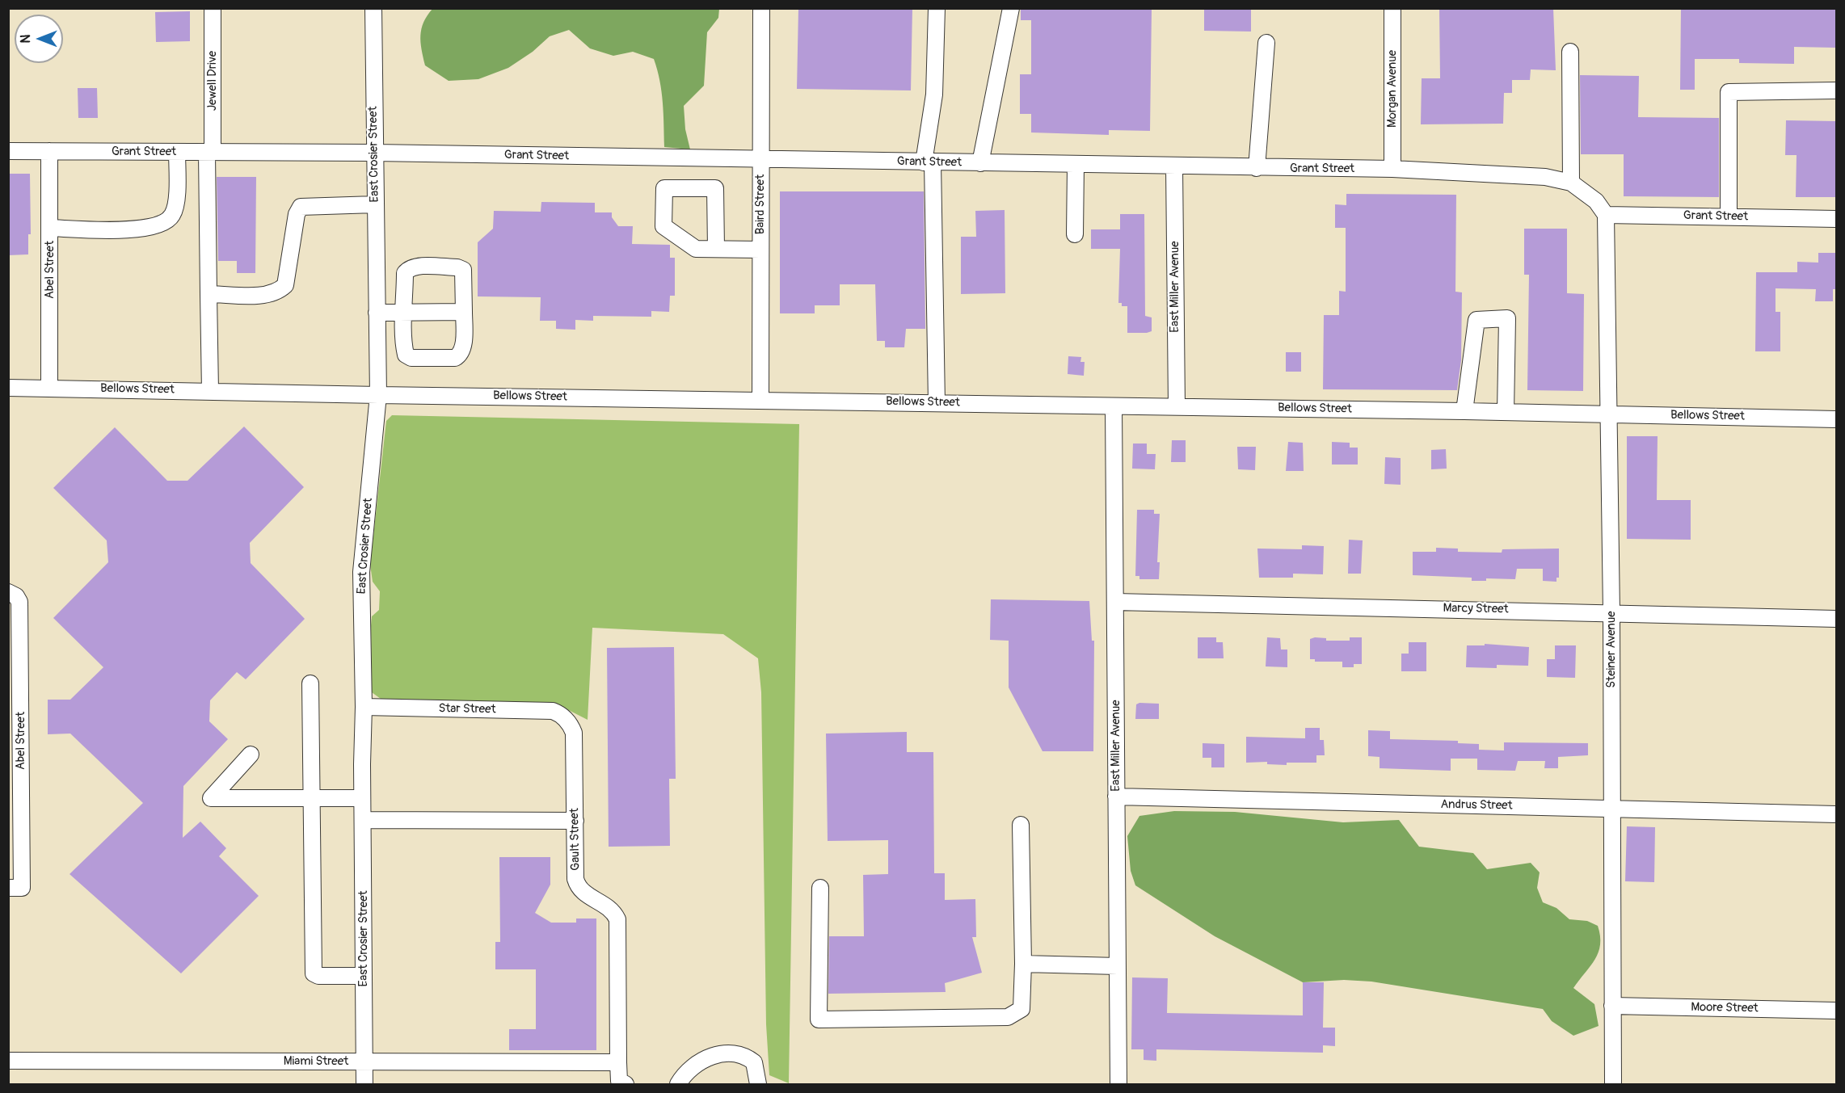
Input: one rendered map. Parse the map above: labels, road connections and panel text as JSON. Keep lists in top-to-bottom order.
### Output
{
  "streets": {
    "street": [
      "Jewell Drive",
      "Morgan Avenue",
      "Grant Street",
      "East Crosier Street",
      "Baird Street",
      "Abel Street",
      "East Miller Avenue",
      "Bellows Street",
      "Marcy Street",
      "Steiner Avenue",
      "Star Street",
      "Andrus Street",
      "Gault Street",
      "Moore Street",
      "Miami Street"
    ]
  },
  "crossings": [
    ["Jewell Drive", "Grant Street"],
    ["Jewell Drive", "Bellows Street"],
    ["Morgan Avenue", "Grant Street"],
    ["Grant Street", "East Crosier Street"],
    ["Grant Street", "Baird Street"],
    ["Grant Street", "Abel Street"],
    ["Grant Street", "East Miller Avenue"],
    ["Grant Street", "Steiner Avenue"],
    ["East Crosier Street", "Bellows Street"],
    ["East Crosier Street", "Star Street"],
    ["East Crosier Street", "Miami Street"],
    ["Baird Street", "Bellows Street"],
    ["Abel Street", "Bellows Street"],
    ["East Miller Avenue", "Bellows Street"],
    ["East Miller Avenue", "Marcy Street"],
    ["East Miller Avenue", "Andrus Street"],
    ["Bellows Street", "Steiner Avenue"],
    ["Marcy Street", "Steiner Avenue"],
    ["Steiner Avenue", "Andrus Street"],
    ["Steiner Avenue", "Moore Street"],
    ["Star Street", "Gault Street"],
    ["Gault Street", "Miami Street"]
  ],
  "north": "left"
}
